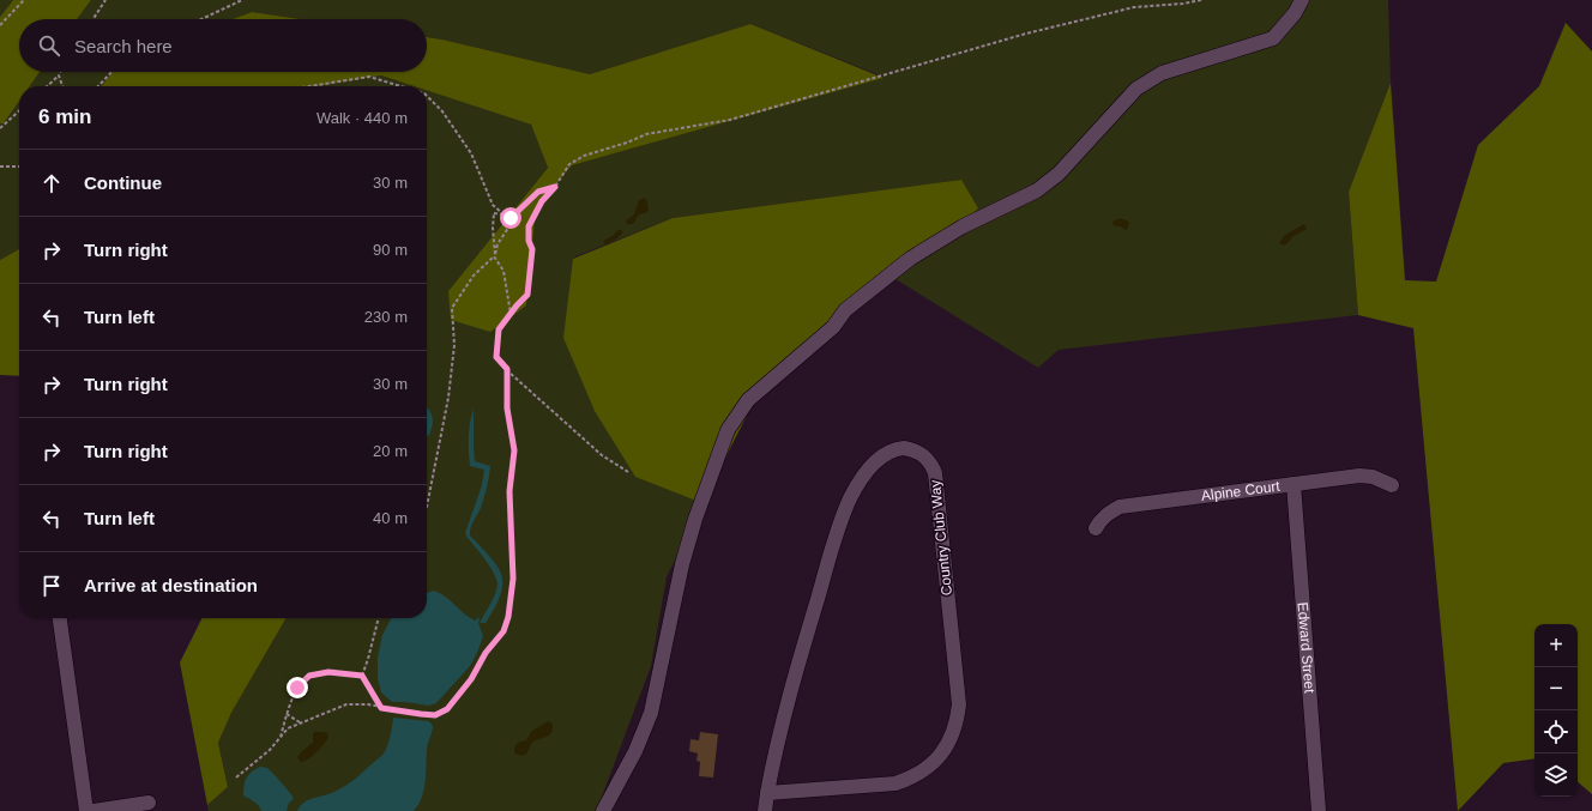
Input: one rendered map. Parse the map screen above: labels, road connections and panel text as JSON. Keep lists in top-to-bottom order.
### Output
{
  "streets": {
    "street": ["Alpine Court", "Country Club Way", "Edward Street"]
  },
  "crossings": [
    ["Alpine Court", "Edward Street"]
  ],
  "page": {
    "search": "Search here",
    "heading": ["6 min", "Walk · 440 m"],
    "list": [
      ["Continue", "30 m"],
      ["Turn right", "90 m"],
      ["Turn left", "230 m"],
      ["Turn right", "30 m"],
      ["Turn right", "20 m"],
      ["Turn left", "40 m"],
      "Arrive at destination"
    ],
    "map_buttons": ["+", "−"]
  }
}
